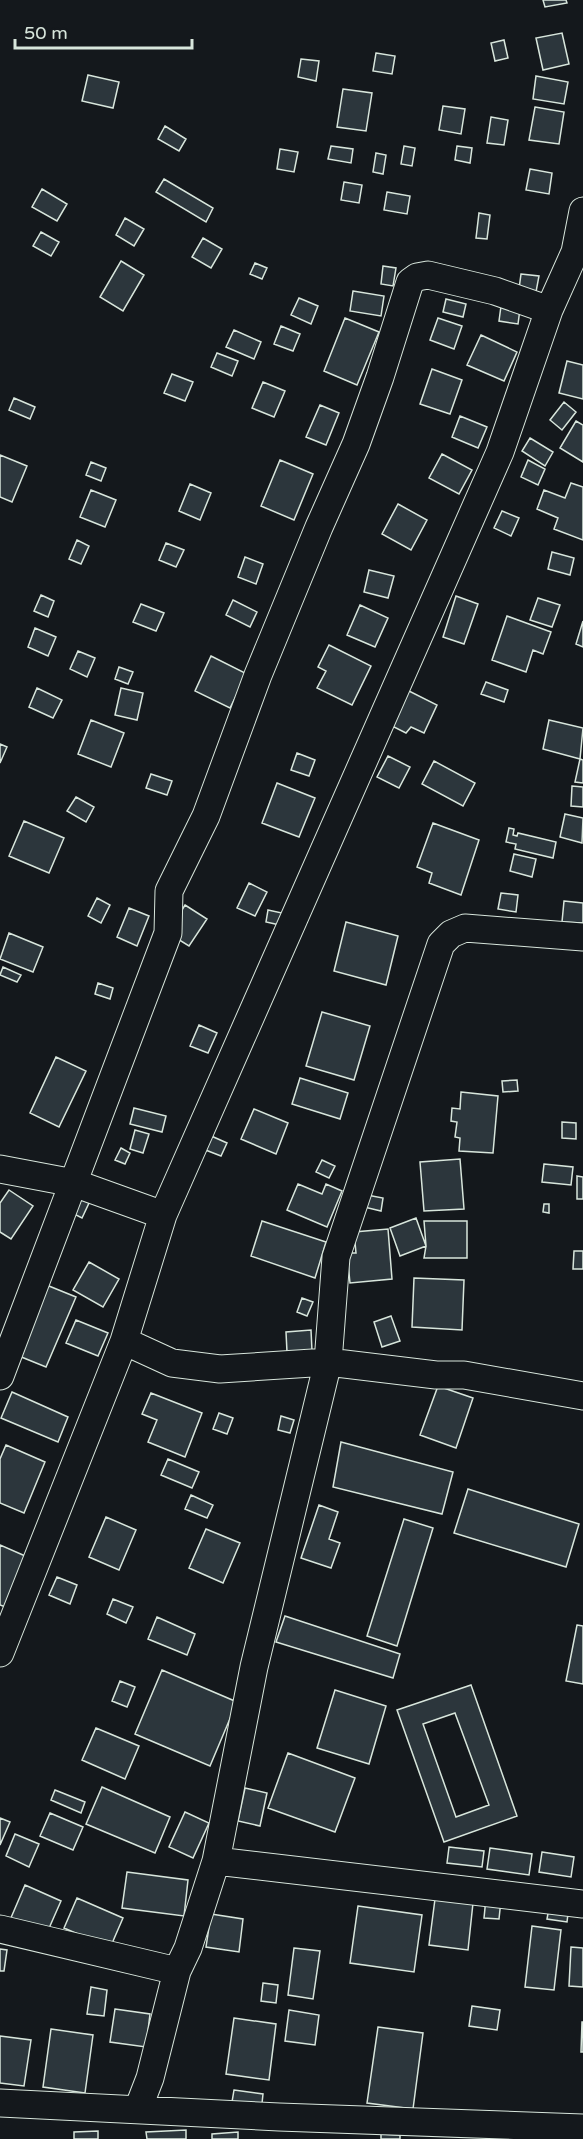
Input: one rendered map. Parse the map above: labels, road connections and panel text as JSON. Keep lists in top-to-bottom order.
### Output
{
  "scale_bar": "50 m"
}
